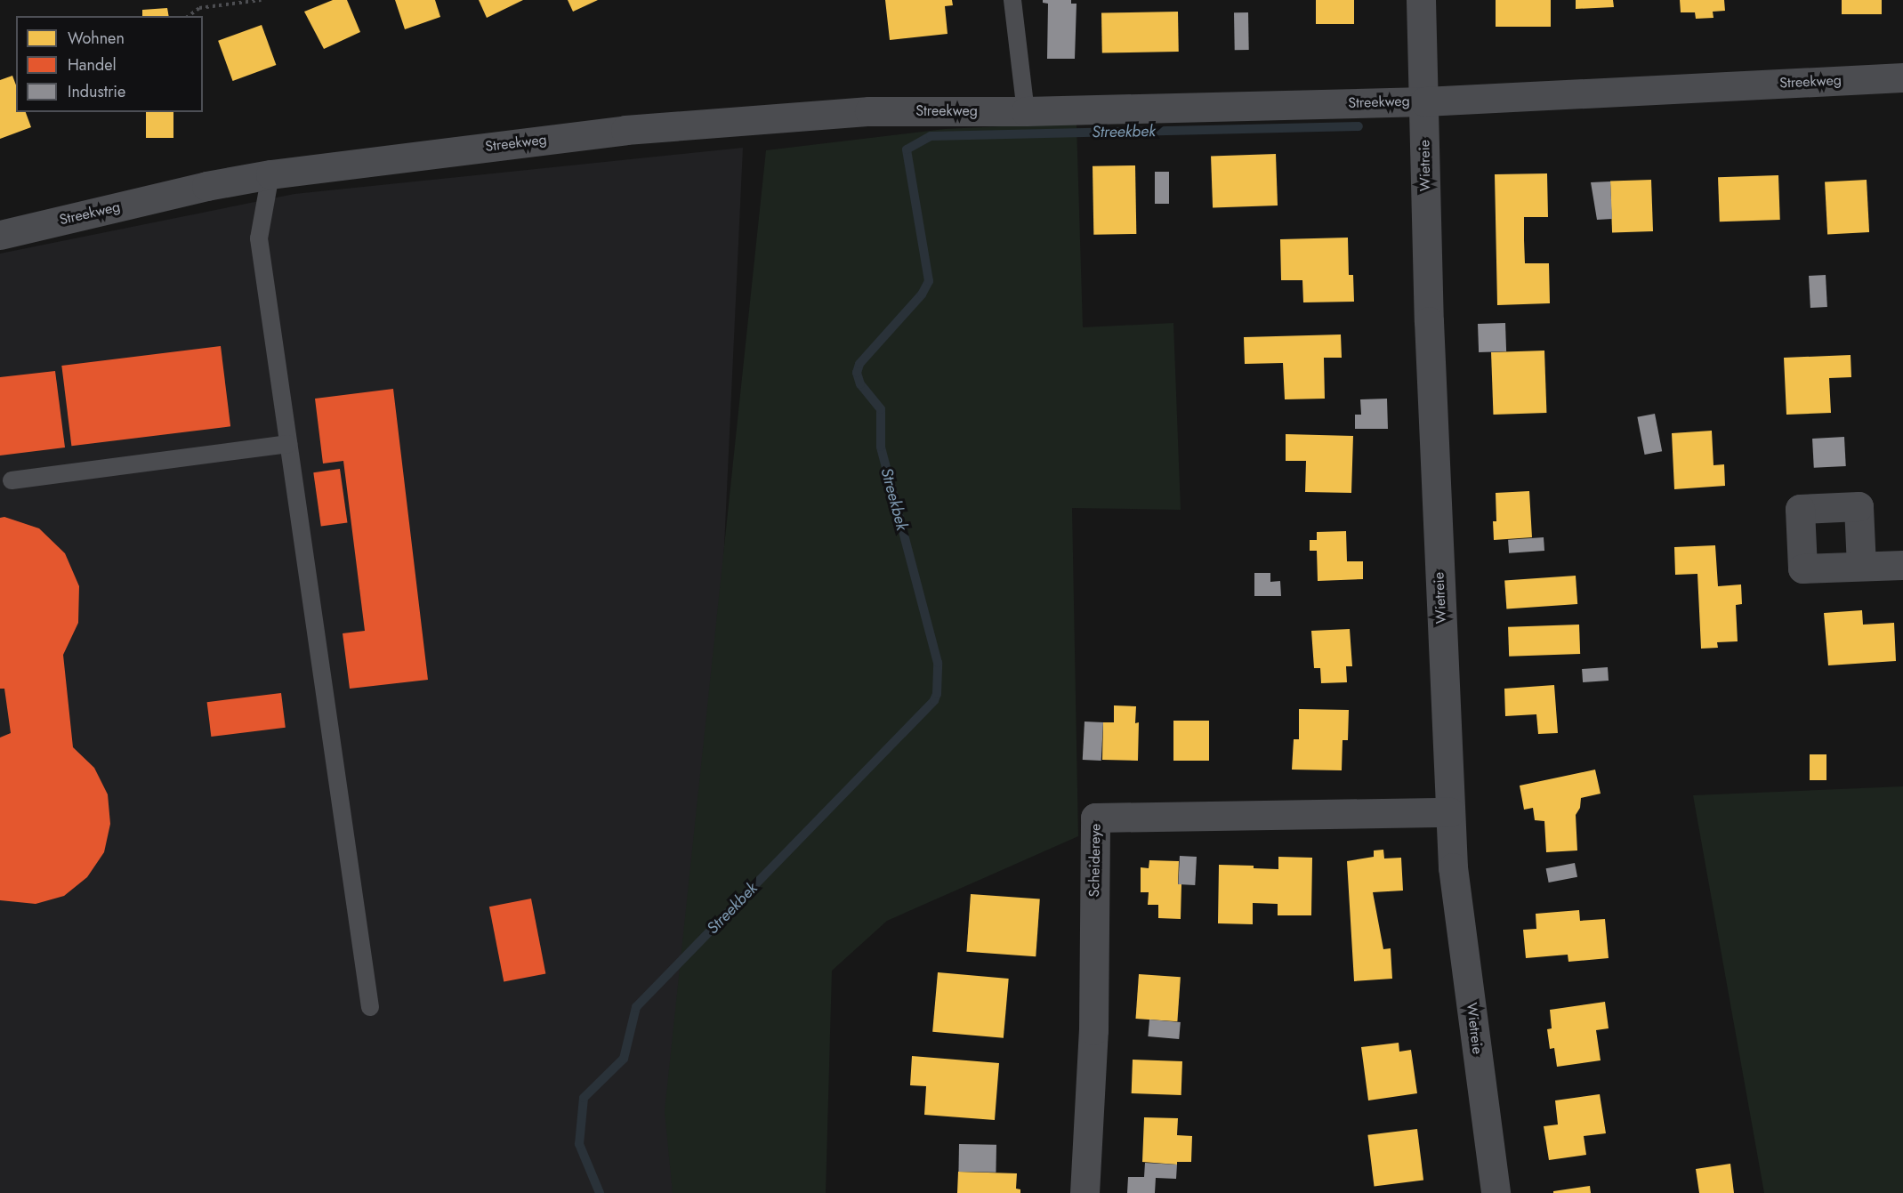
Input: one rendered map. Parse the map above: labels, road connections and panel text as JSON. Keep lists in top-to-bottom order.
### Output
{
  "streets": {
    "street": ["Streekweg", "Wietreie", "Scheidereye"]
  },
  "crossings": [
    ["Streekweg", "Wietreie"],
    ["Wietreie", "Scheidereye"]
  ],
  "water": ["Streekbek"],
  "legend": ["Wohnen", "Handel", "Industrie"]
}
